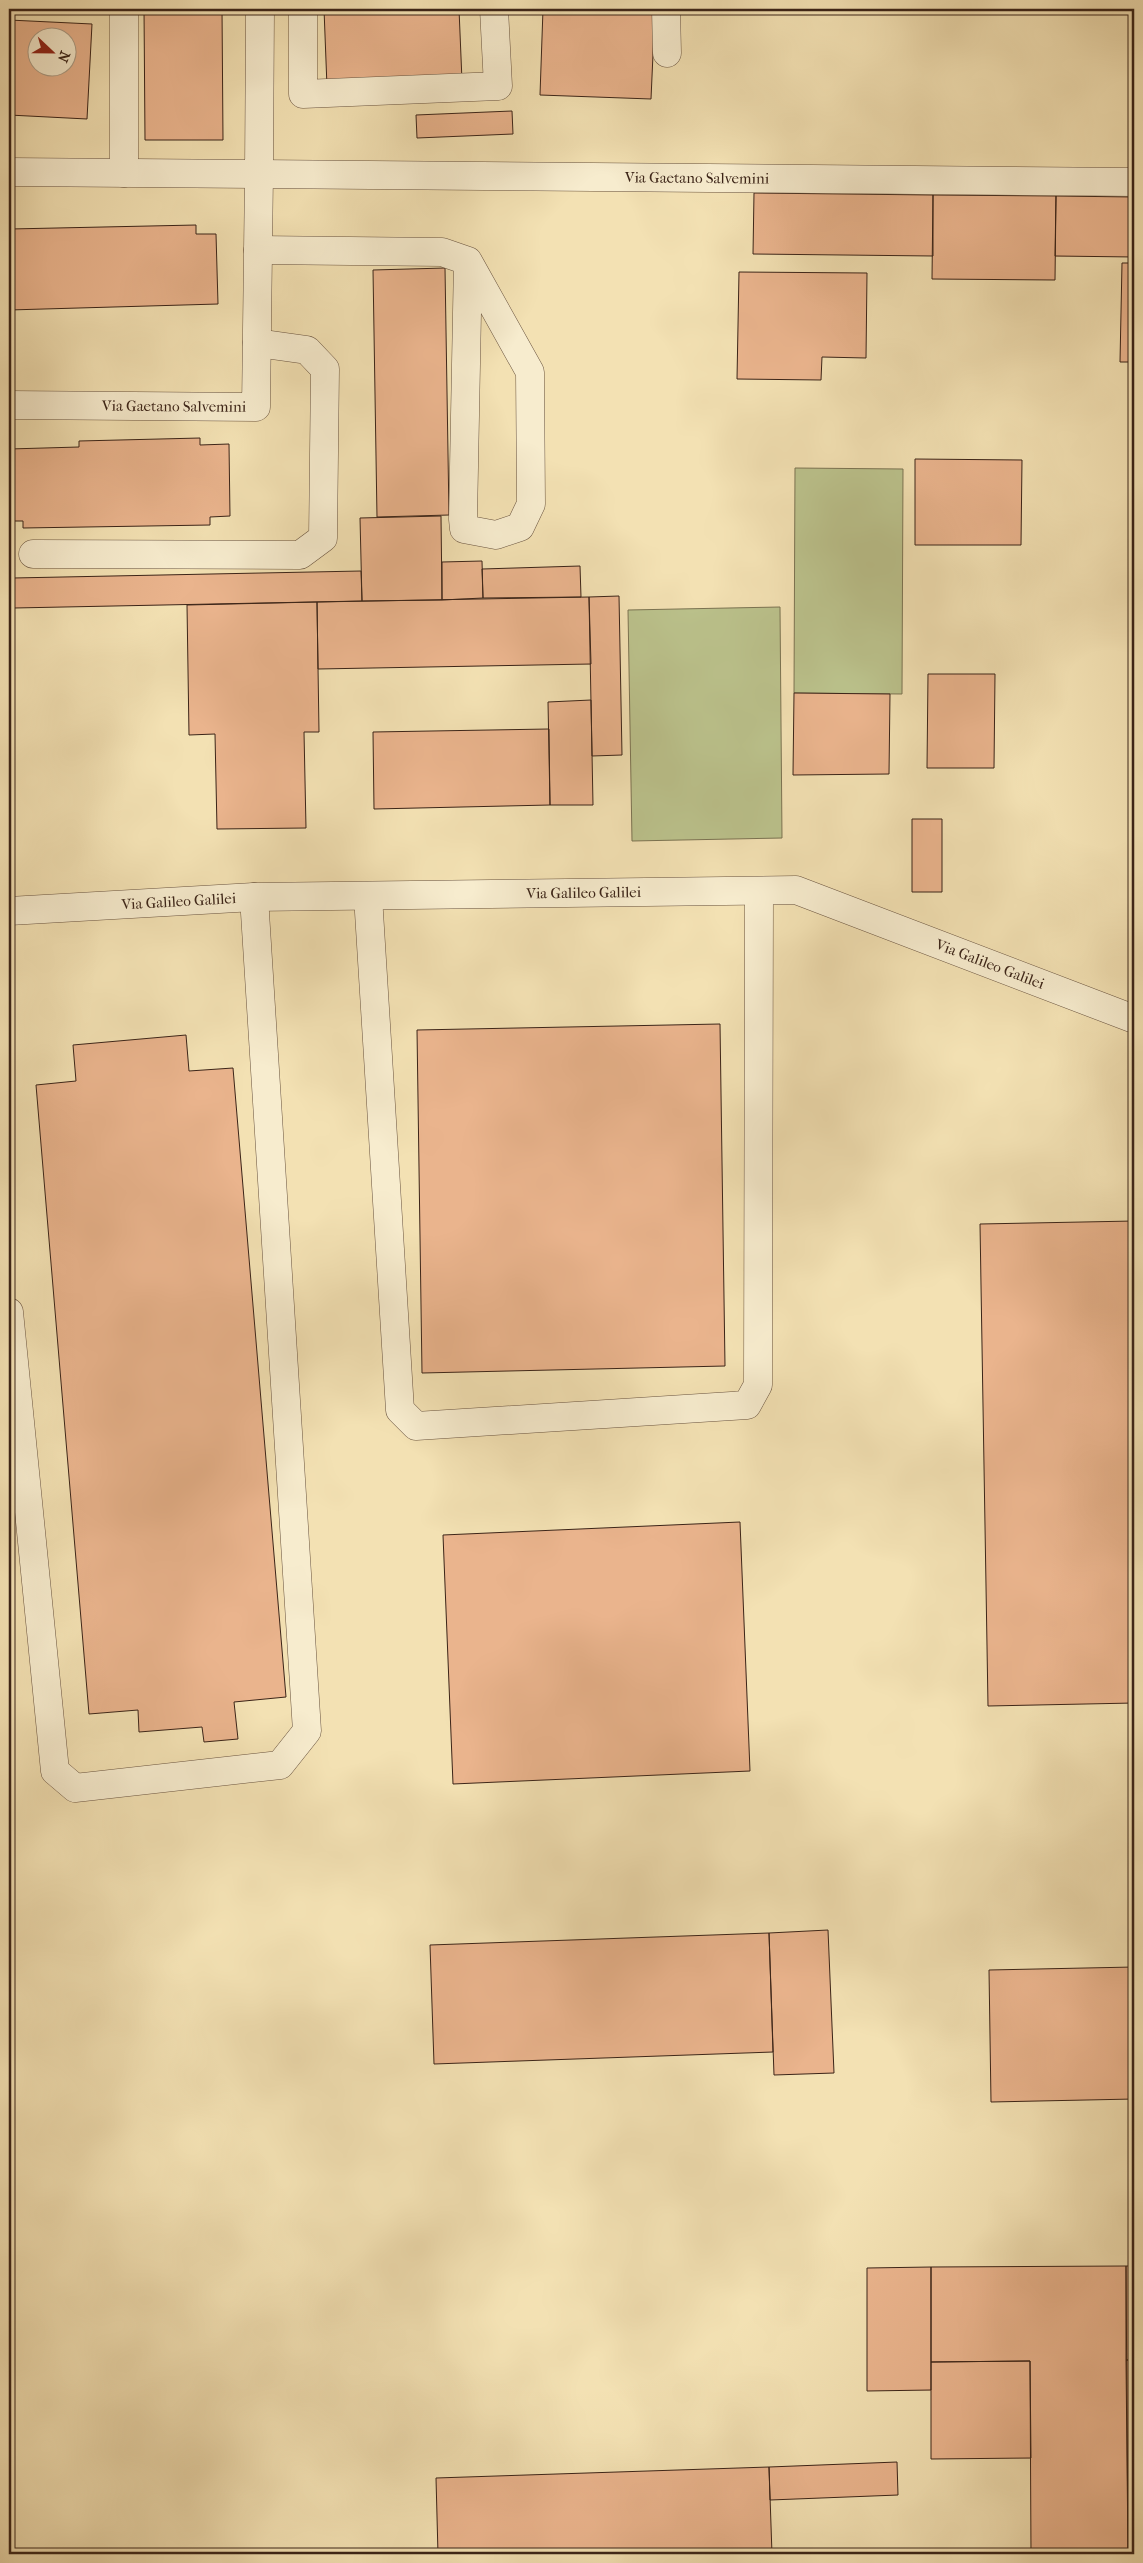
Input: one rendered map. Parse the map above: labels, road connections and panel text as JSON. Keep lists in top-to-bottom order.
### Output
{
  "streets": {
    "street": ["Via Gaetano Salvemini", "Via Galileo Galilei"]
  },
  "north": "right"
}
